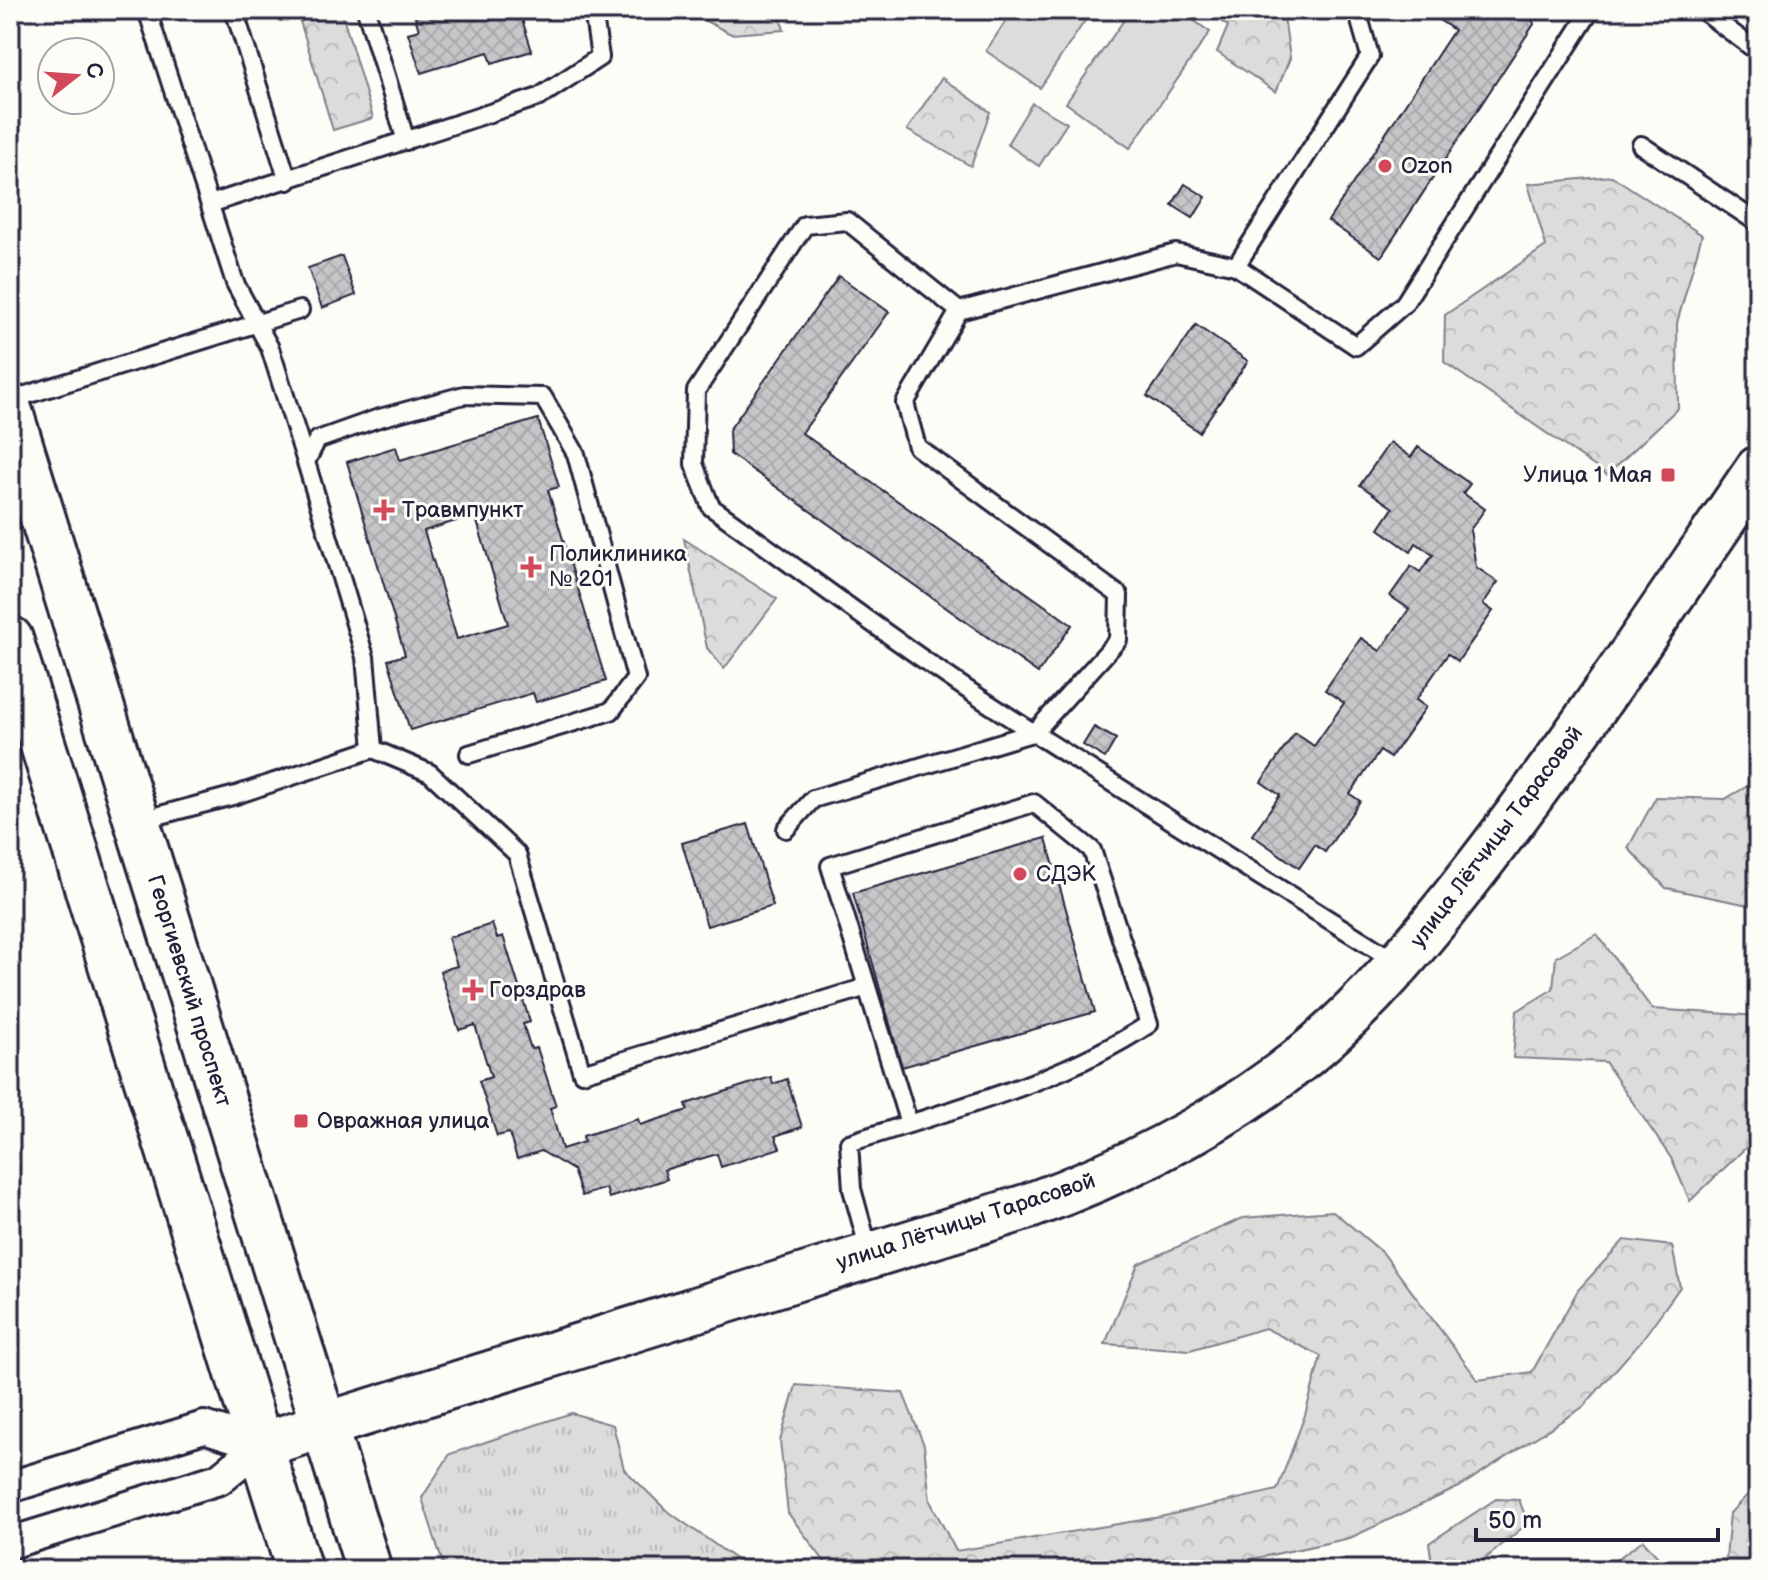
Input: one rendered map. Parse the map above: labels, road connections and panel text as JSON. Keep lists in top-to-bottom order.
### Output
{
  "streets": {
    "main road": ["улица Лётчицы Тарасовой", "Георгиевский проспект"]
  },
  "crossings": [
    ["улица Лётчицы Тарасовой", "Георгиевский проспект"]
  ],
  "places": {
    "other": ["Ozon", "СДЭК"],
    "transit": ["Улица 1 Мая", "Овражная улица"],
    "health": ["Травмпункт", "Поликлиника № 201", "Горздрав"]
  },
  "scale_bar": "50 m",
  "north": "right"
}
